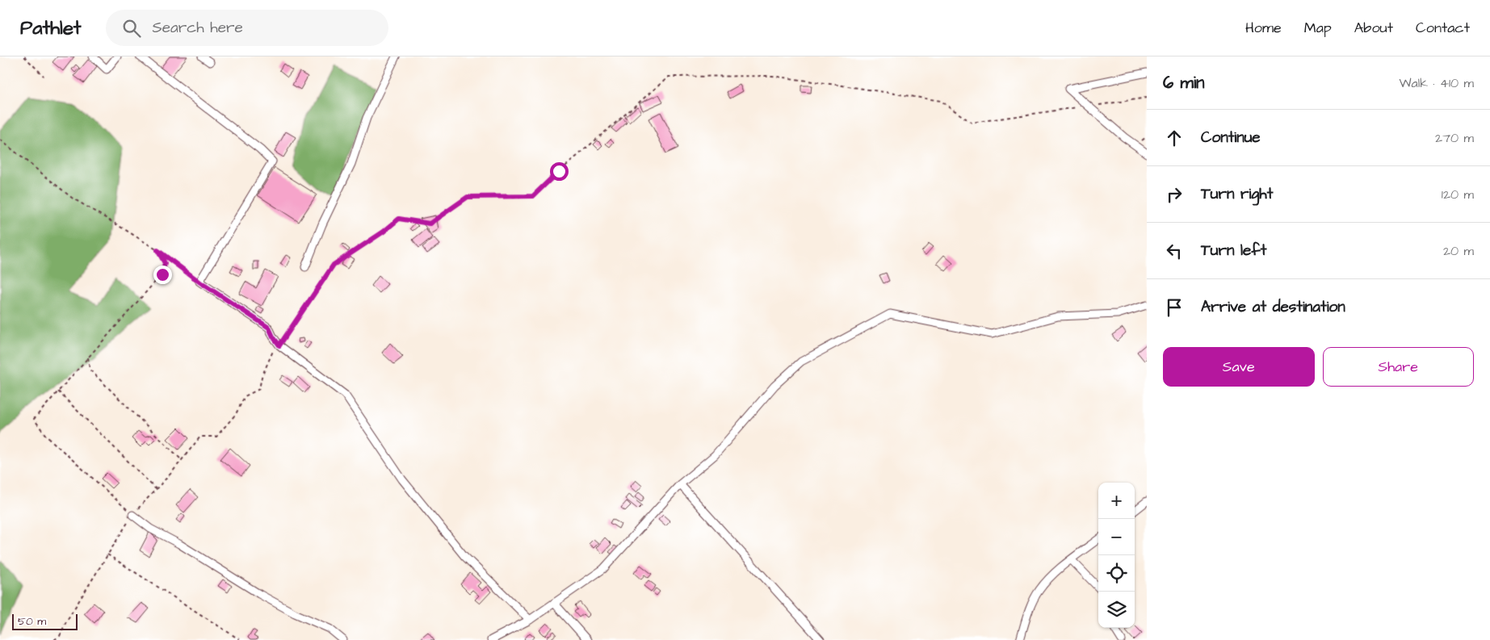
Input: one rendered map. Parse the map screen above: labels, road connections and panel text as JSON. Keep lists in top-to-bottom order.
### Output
{
  "scale_bar": "50 m",
  "page": {
    "header": "Pathlet",
    "search": "Search here",
    "nav": [
      "Home",
      "Map",
      "About",
      "Contact"
    ],
    "heading": ["6 min", "Walk · 410 m"],
    "list": [
      ["Continue", "270 m"],
      ["Turn right", "120 m"],
      ["Turn left", "20 m"],
      "Arrive at destination"
    ],
    "buttons": ["Save", "Share"],
    "map_buttons": ["+", "−"],
    "scale": "50 m"
  }
}
